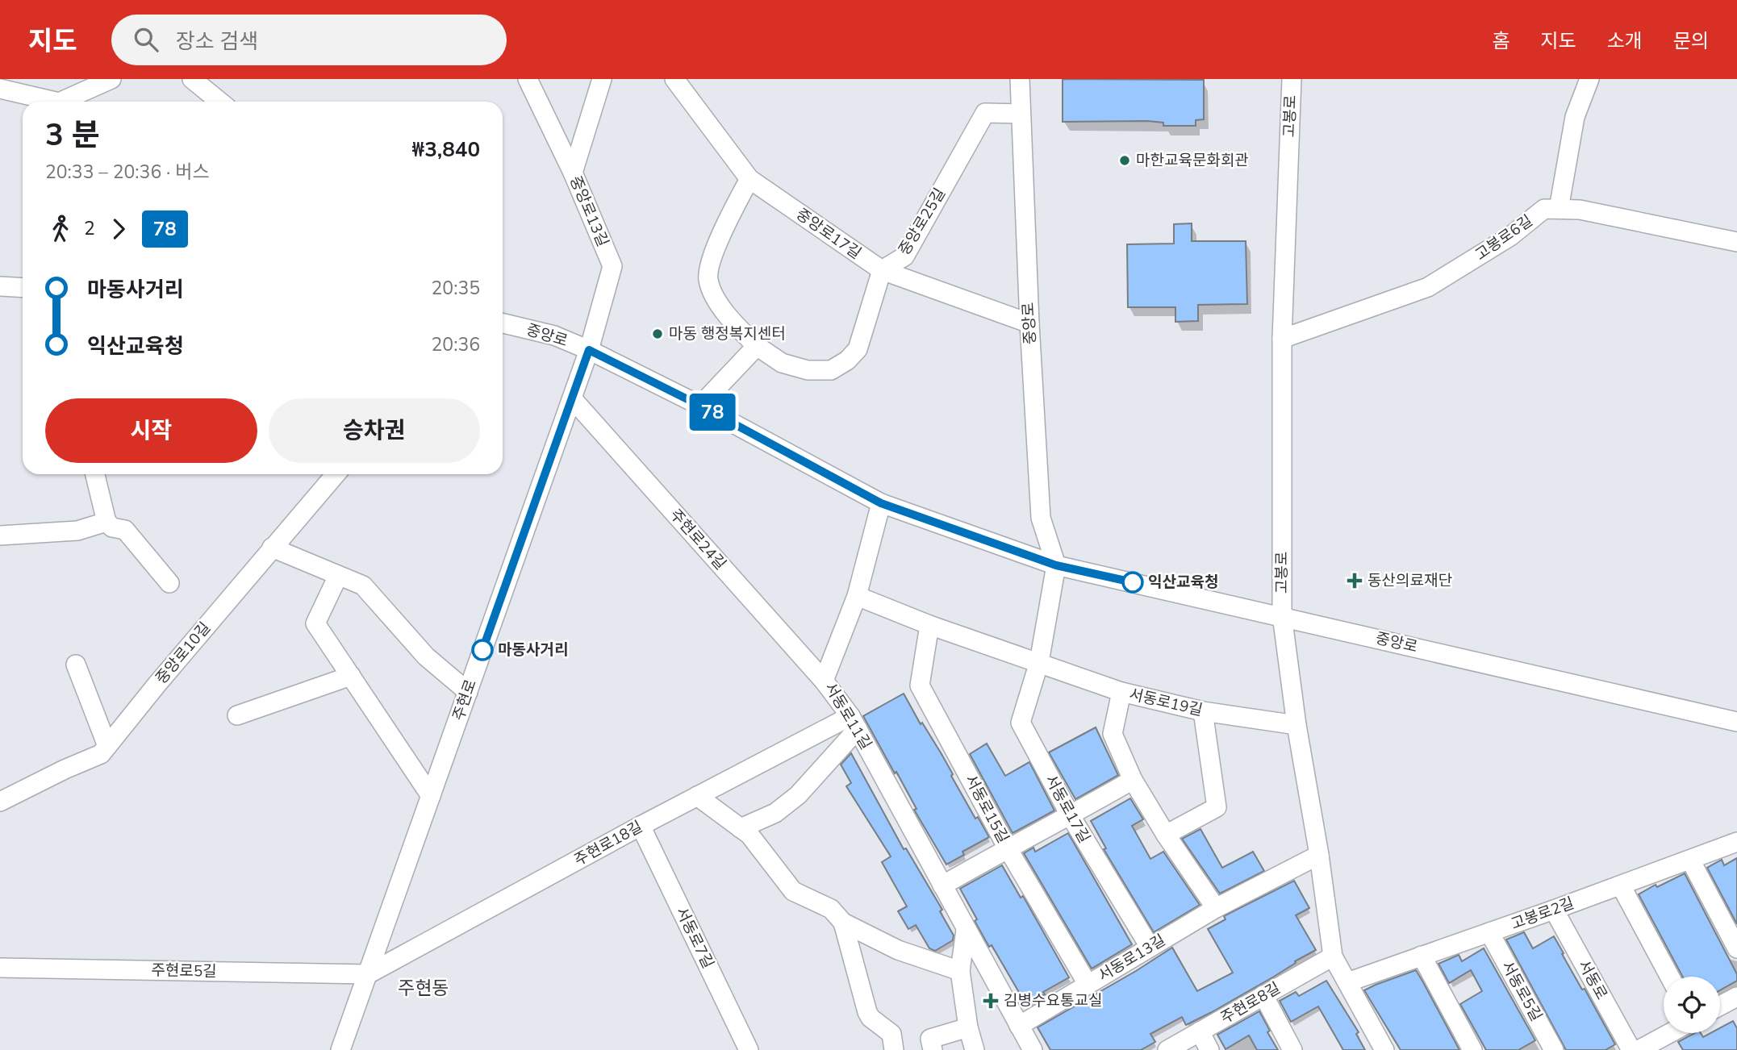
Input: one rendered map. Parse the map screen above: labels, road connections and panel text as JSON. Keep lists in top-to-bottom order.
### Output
{
  "streets": {
    "street": [
      "고봉로",
      "중앙로13길",
      "중앙로25길",
      "중앙로17길",
      "고봉로6길",
      "중앙로",
      "주현로24길",
      "중앙로10길",
      "주현로",
      "서동로19길",
      "서동로11길",
      "서동로15길",
      "서동로17길",
      "주현로18길",
      "고봉로2길",
      "서동로7길",
      "서동로13길",
      "주현로5길",
      "서동로",
      "서동로5길",
      "주현로8길"
    ]
  },
  "crossings": [
    ["고봉로", "고봉로6길"],
    ["고봉로", "중앙로"],
    ["고봉로", "서동로19길"],
    ["고봉로", "고봉로2길"],
    ["고봉로", "서동로13길"],
    ["고봉로", "주현로8길"],
    ["중앙로13길", "중앙로"],
    ["중앙로13길", "주현로"],
    ["중앙로25길", "중앙로17길"],
    ["중앙로25길", "중앙로"],
    ["중앙로17길", "중앙로"],
    ["중앙로", "주현로"],
    ["중앙로", "서동로11길"],
    ["주현로24길", "주현로"],
    ["주현로24길", "서동로11길"],
    ["주현로", "주현로18길"],
    ["주현로", "주현로5길"],
    ["서동로19길", "서동로11길"],
    ["서동로19길", "서동로15길"],
    ["서동로19길", "서동로17길"],
    ["서동로11길", "주현로18길"],
    ["서동로11길", "서동로13길"],
    ["서동로15길", "서동로13길"],
    ["서동로17길", "서동로13길"],
    ["주현로18길", "서동로7길"],
    ["주현로18길", "주현로5길"],
    ["고봉로2길", "서동로"],
    ["고봉로2길", "서동로5길"]
  ],
  "districts": ["주현동"],
  "places": {
    "other": [
      "마한교육문화회관",
      "마동 행정복지센터",
      "익산교육청",
      "마동사거리"
    ],
    "health": ["동산의료재단", "김병수요통교실"]
  },
  "lines": ["bus line 78"],
  "page": {
    "header": "지도",
    "search": "장소 검색",
    "nav": [
      "홈",
      "지도",
      "소개",
      "문의"
    ],
    "on_map": "78",
    "heading": ["3 분", "20:33 – 20:36 · 버스", "₩3,840"],
    "legs": ["2", "78"],
    "list": [
      {
        "name": "마동사거리",
        "value": "20:35"
      },
      {
        "name": "익산교육청",
        "value": "20:36"
      }
    ],
    "buttons": ["시작", "승차권"]
  }
}
